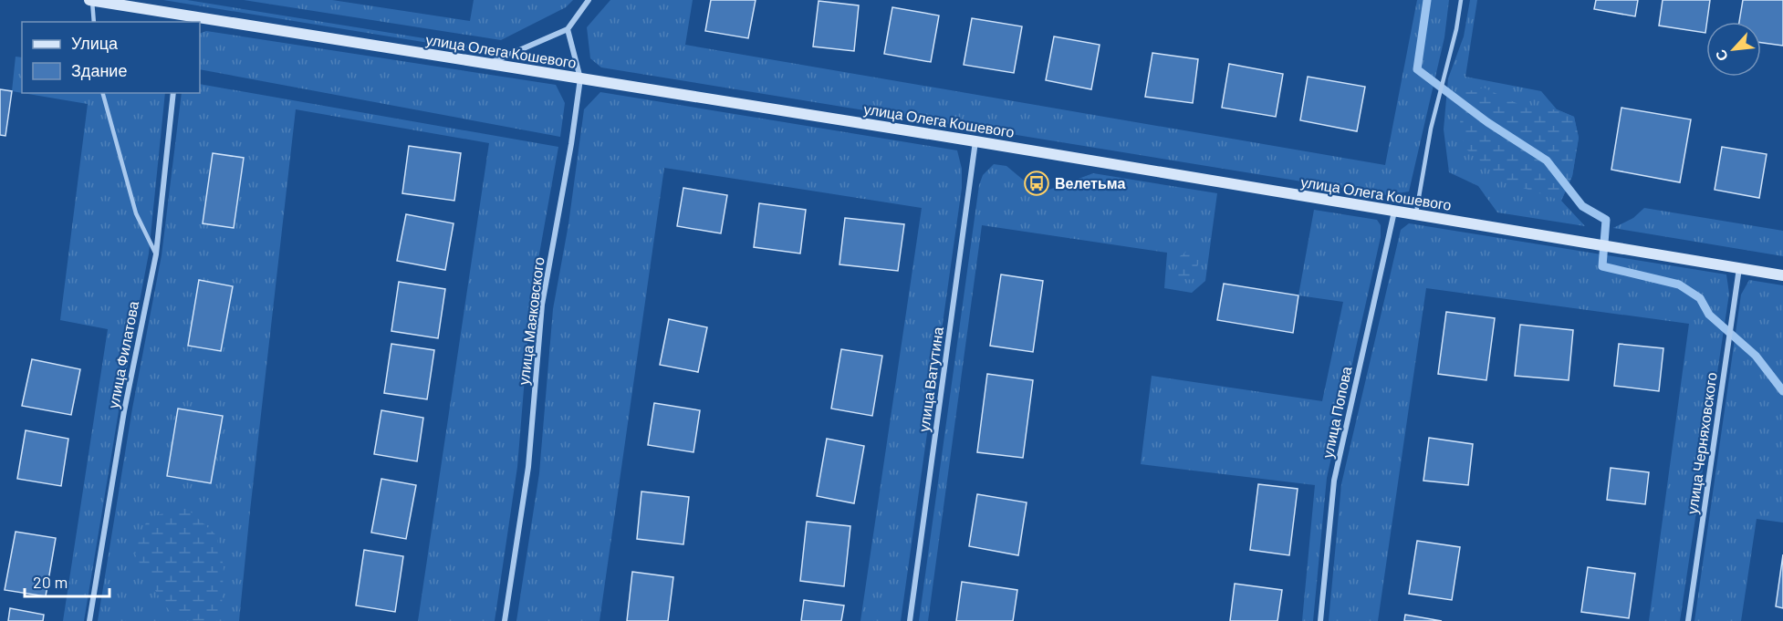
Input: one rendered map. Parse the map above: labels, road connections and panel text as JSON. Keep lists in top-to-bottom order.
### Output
{
  "streets": {
    "street": [
      "улица Олега Кошевого",
      "улица Маяковского",
      "улица Филатова",
      "улица Ватутина",
      "улица Попова",
      "улица Черняховского"
    ]
  },
  "crossings": [
    ["улица Олега Кошевого", "улица Маяковского"],
    ["улица Олега Кошевого", "улица Ватутина"],
    ["улица Олега Кошевого", "улица Попова"],
    ["улица Олега Кошевого", "улица Черняховского"]
  ],
  "places": {
    "bus stop": ["Велетьма"]
  },
  "legend": ["Улица", "Здание"],
  "scale_bar": "20 m",
  "north": "bottom left"
}
